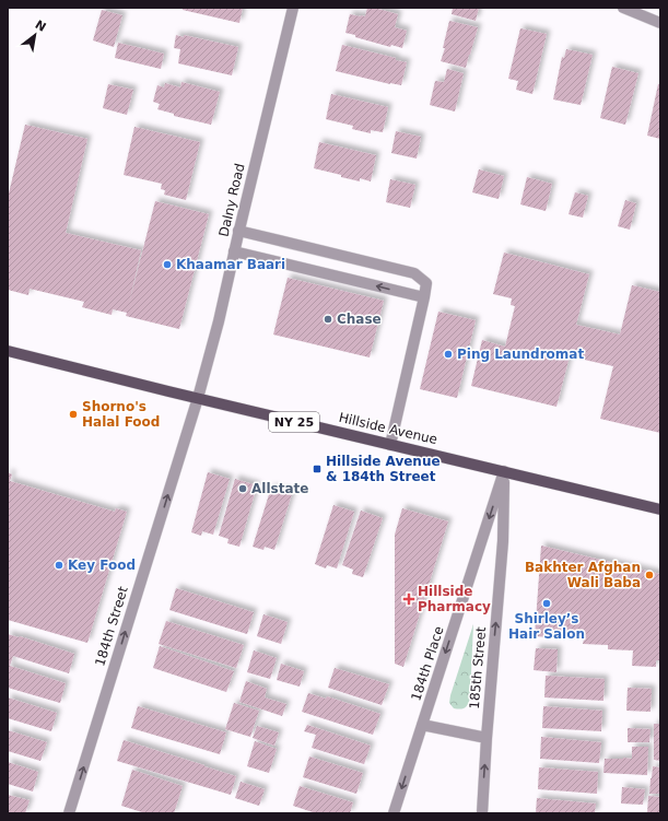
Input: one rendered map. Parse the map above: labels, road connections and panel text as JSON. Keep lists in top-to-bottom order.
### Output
{
  "streets": {
    "main road": ["NY 25", "Hillside Avenue"],
    "street": [
      "Dalny Road",
      "184th Street",
      "184th Place",
      "185th Street"
    ]
  },
  "crossings": [
    ["Dalny Road", "Hillside Avenue"],
    ["Dalny Road", "184th Street"],
    ["Hillside Avenue", "184th Street"],
    ["Hillside Avenue", "184th Place"],
    ["Hillside Avenue", "185th Street"],
    ["184th Place", "185th Street"]
  ],
  "one_way": ["184th Street", "184th Place", "185th Street"],
  "places": {
    "other": [
      "Khaamar Baari",
      "Chase",
      "Ping Laundromat",
      "Shorno's Halal Food",
      "Allstate",
      "Key Food",
      "Bakhter Afghan Wali Baba",
      "Shirley’s Hair Salon"
    ],
    "transit": ["Hillside Avenue & 184th Street"],
    "health": ["Hillside Pharmacy"]
  },
  "north": "top right"
}
